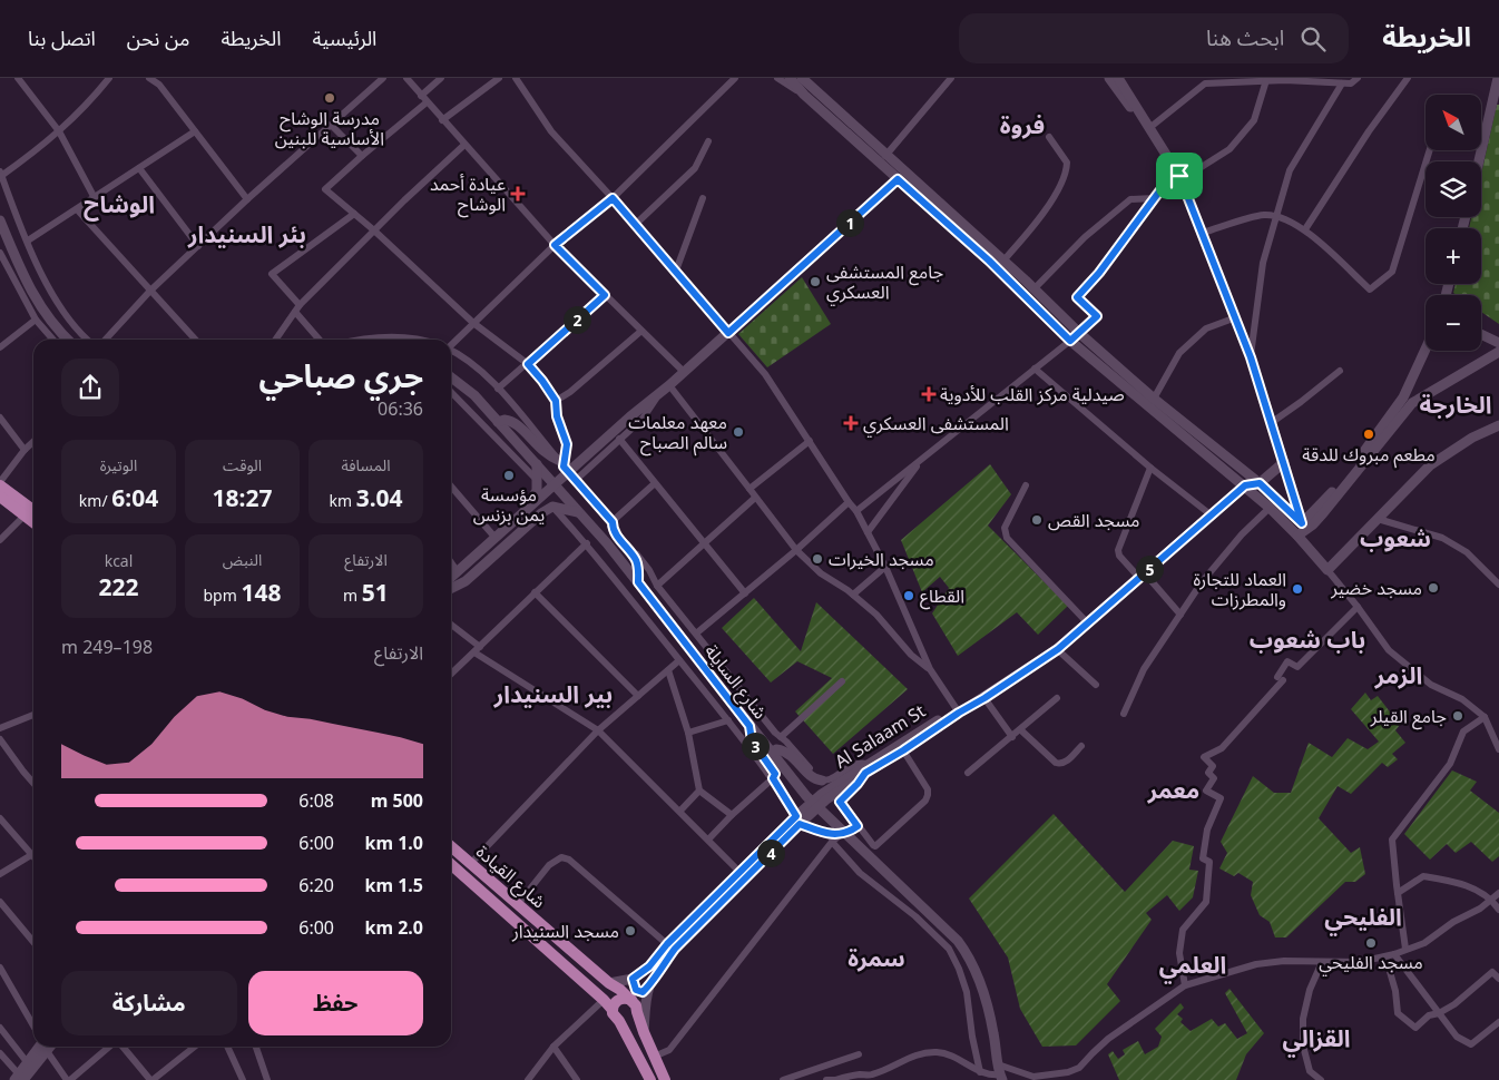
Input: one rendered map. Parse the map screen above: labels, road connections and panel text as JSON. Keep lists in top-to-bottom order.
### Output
{
  "streets": {
    "main road": ["شارع السايلة", "Al Salaam St", "شارع القيادة"]
  },
  "districts": [
    "فروة",
    "الوشاح",
    "بئر السنيدار",
    "الخارجة",
    "شعوب",
    "باب شعوب",
    "الزمر",
    "بير السنيدار",
    "معمر",
    "الفليحي",
    "سمرة",
    "العلمي",
    "القزالي"
  ],
  "places": {
    "other": [
      "مدرسة الوشاح الأساسية للبنين",
      "جامع المستشفى العسكري",
      "معهد معلمات سالم الصباح",
      "مطعم مبروك للدقة",
      "مؤسسة يمن بزنس",
      "مسجد القص",
      "مسجد الخيرات",
      "مسجد خضير",
      "العماد للتجارة والمطرزات",
      "القطاع",
      "جامع القيلر",
      "مسجد السنيدار",
      "مسجد الفليحي"
    ],
    "health": ["عيادة أحمد الوشاح", "صيدلية مركز القلب للأدوية", "المستشفى العسكري"]
  },
  "north": "top left",
  "page": {
    "header": "الخريطة",
    "search": "ابحث هنا",
    "nav": [
      "الرئيسية",
      "الخريطة",
      "من نحن",
      "اتصل بنا"
    ],
    "map_buttons": ["+", "−"],
    "pins": [
      "1",
      "2",
      "5",
      "3",
      "4"
    ],
    "heading": ["جري صباحي", "06:36"],
    "stats": [
      ["المسافة", "3.04 km"],
      ["الوقت", "18:27"],
      ["الوتيرة", "6:04 /km"],
      ["الارتفاع", "51 m"],
      ["النبض", "148 bpm"],
      ["kcal", "222"]
    ],
    "chart": ["الارتفاع", "198–249 m"],
    "list": [
      {
        "name": "500 m",
        "note": "6:08"
      },
      {
        "name": "1.0 km",
        "note": "6:00"
      },
      {
        "name": "1.5 km",
        "note": "6:20"
      },
      {
        "name": "2.0 km",
        "note": "6:00"
      }
    ],
    "buttons": ["حفظ", "مشاركة"]
  }
}
